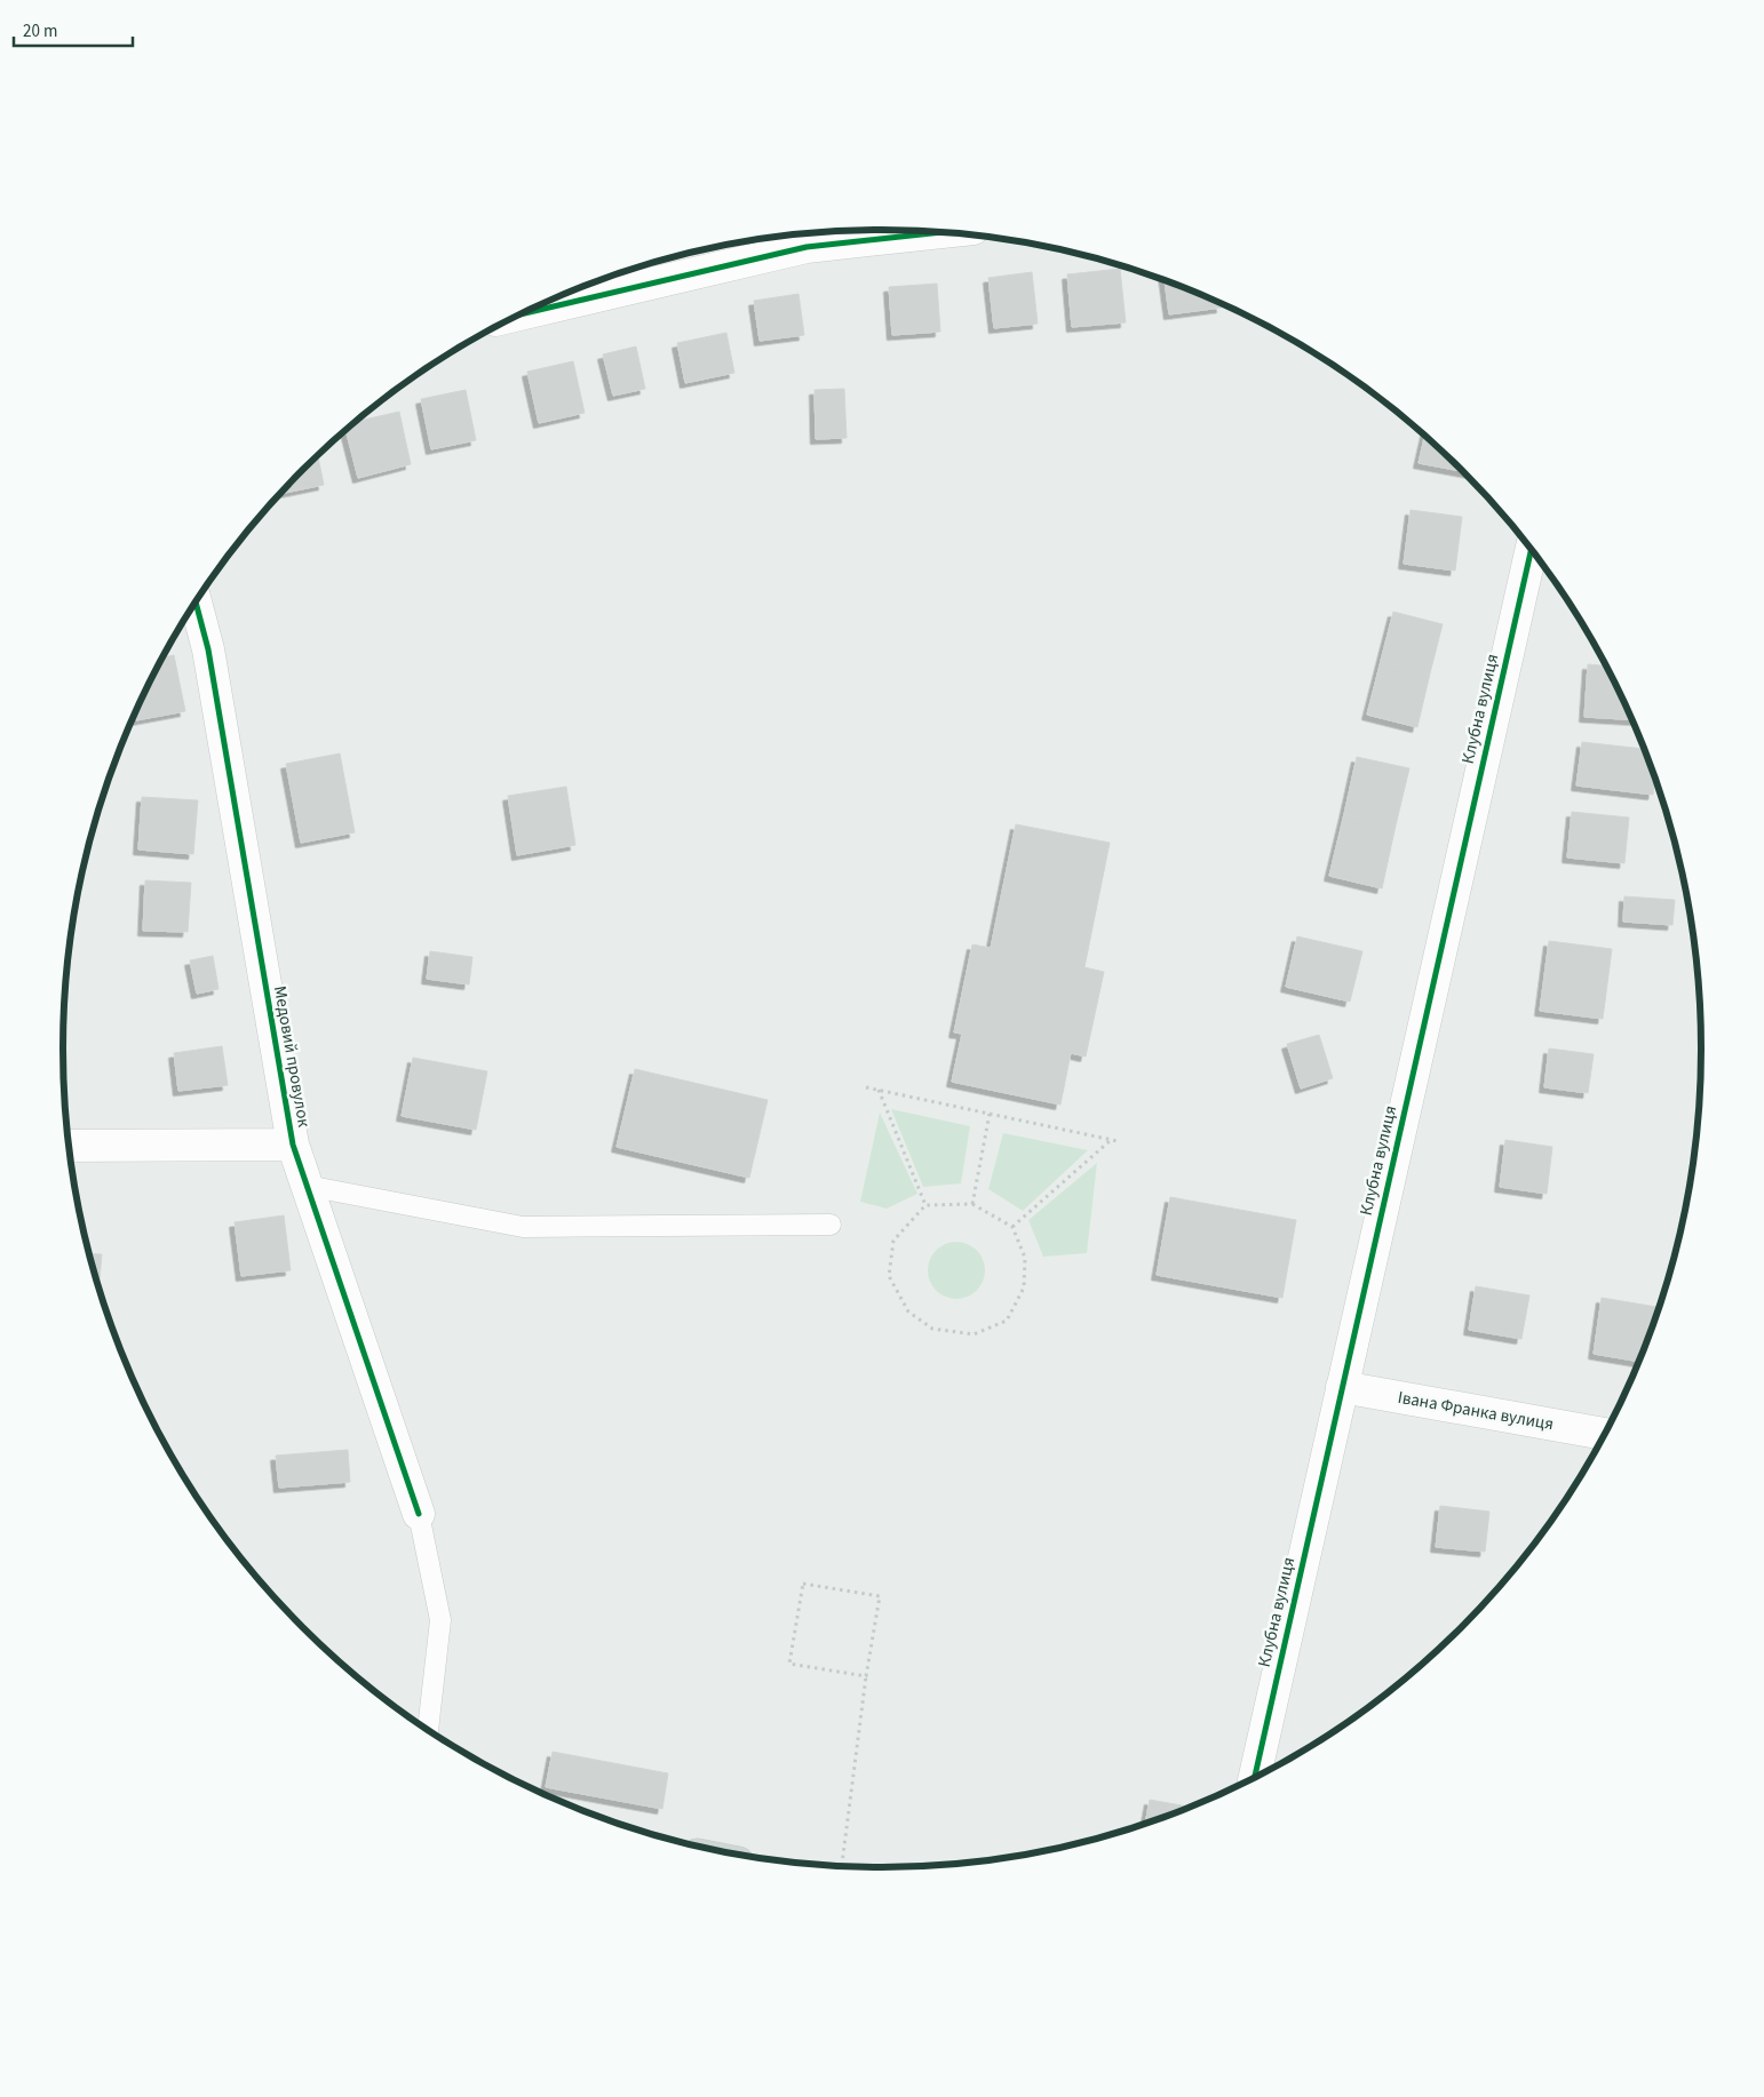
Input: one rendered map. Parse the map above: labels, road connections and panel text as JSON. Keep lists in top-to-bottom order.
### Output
{
  "streets": {
    "street": ["Клубна вулиця", "Медовий провулок", "Івана Франка вулиця"]
  },
  "crossings": [
    ["Клубна вулиця", "Івана Франка вулиця"]
  ],
  "scale_bar": "20 m"
}
